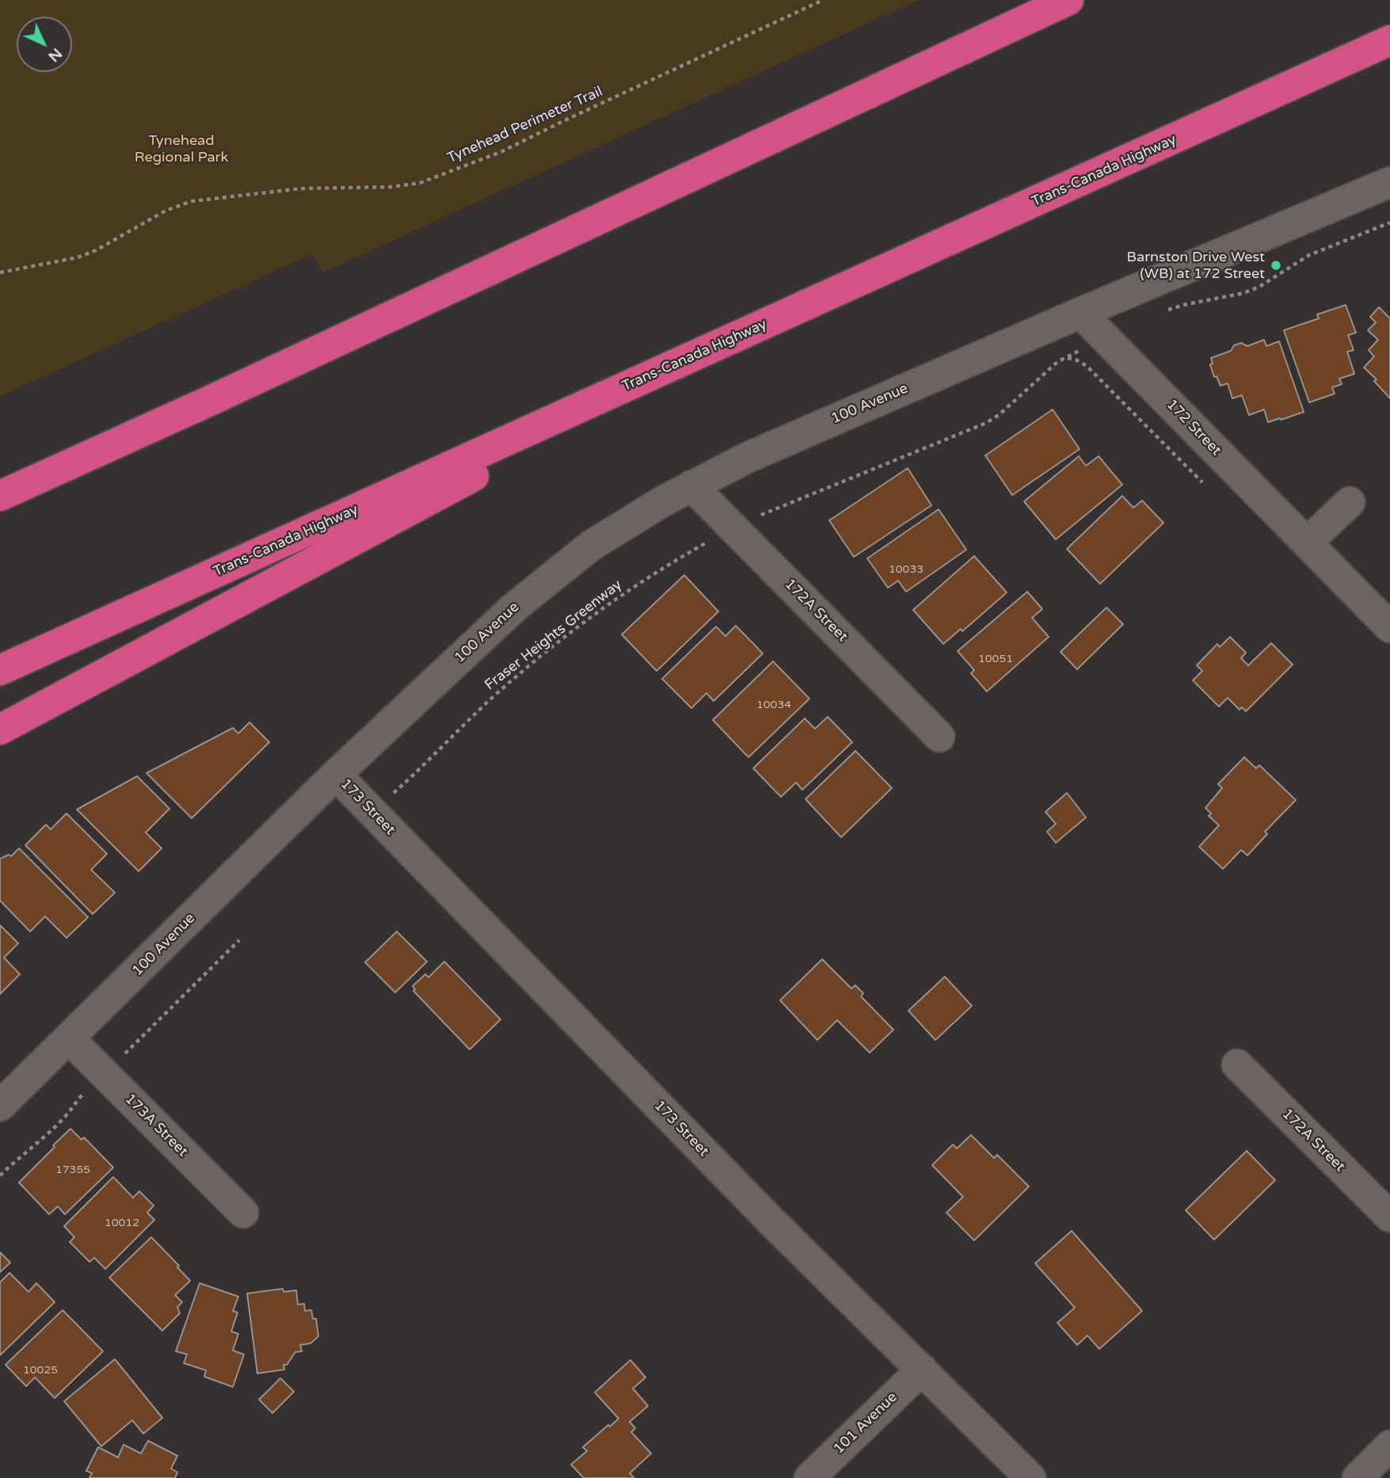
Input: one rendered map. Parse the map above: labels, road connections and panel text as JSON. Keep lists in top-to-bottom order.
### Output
{
  "streets": {
    "highway": ["Trans-Canada Highway"],
    "street": [
      "100 Avenue",
      "172 Street",
      "172A Street",
      "173 Street",
      "173A Street",
      "101 Avenue"
    ],
    "path": ["Tynehead Perimeter Trail", "Fraser Heights Greenway"]
  },
  "crossings": [
    ["100 Avenue", "172 Street"],
    ["100 Avenue", "172A Street"],
    ["100 Avenue", "Fraser Heights Greenway"],
    ["100 Avenue", "173 Street"],
    ["100 Avenue", "173A Street"],
    ["Fraser Heights Greenway", "173 Street"],
    ["173 Street", "101 Avenue"]
  ],
  "parks": ["Tynehead Regional Park"],
  "places": ["Barnston Drive West (WB) at 172 Street"],
  "house_numbers": [
    "10033",
    "10051",
    "10034",
    "17355",
    "10012",
    "10025"
  ],
  "north": "bottom right"
}
